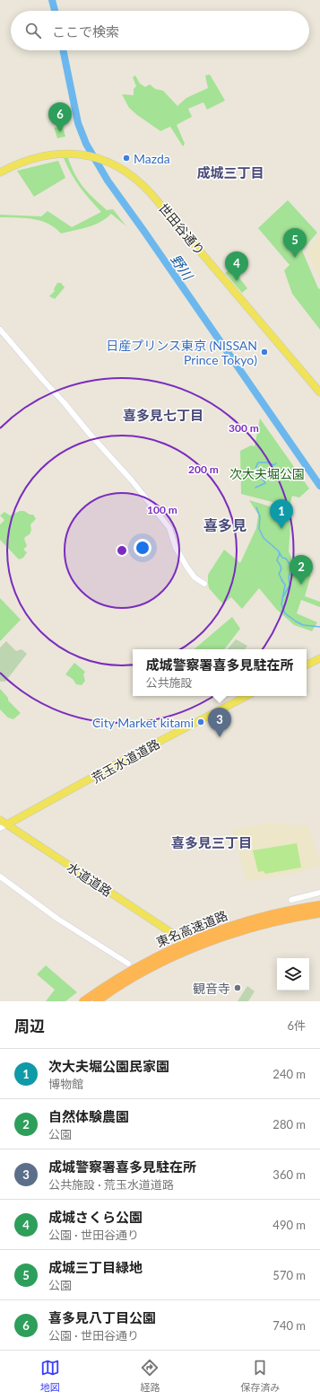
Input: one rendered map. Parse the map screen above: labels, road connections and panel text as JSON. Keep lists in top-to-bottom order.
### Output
{
  "streets": {
    "highway": ["東名高速道路"],
    "main road": ["世田谷通り", "荒玉水道道路", "水道道路"]
  },
  "crossings": [
    ["荒玉水道道路", "水道道路"]
  ],
  "districts": [
    "成城三丁目",
    "喜多見七丁目",
    "喜多見",
    "喜多見三丁目"
  ],
  "water": ["野川"],
  "parks": ["次大夫堀公園"],
  "places": [
    "Mazda",
    "日産プリンス東京 (NISSAN Prince Tokyo)",
    "City Market kitami",
    "観音寺"
  ],
  "page": {
    "search": "ここで検索",
    "pins": [
      "6",
      "5",
      "4",
      "1",
      "2",
      "3"
    ],
    "popup": ["成城警察署喜多見駐在所", "公共施設"],
    "heading": ["周辺", "6件"],
    "list": [
      {
        "mark": "1",
        "name": "次大夫堀公園民家園",
        "note": "博物館",
        "value": "240 m"
      },
      {
        "mark": "2",
        "name": "自然体験農園",
        "note": "公園",
        "value": "280 m"
      },
      {
        "mark": "3",
        "name": "成城警察署喜多見駐在所",
        "note": "公共施設 · 荒玉水道道路",
        "value": "360 m"
      },
      {
        "mark": "4",
        "name": "成城さくら公園",
        "note": "公園 · 世田谷通り",
        "value": "490 m"
      },
      {
        "mark": "5",
        "name": "成城三丁目緑地",
        "note": "公園",
        "value": "570 m"
      },
      {
        "mark": "6",
        "name": "喜多見八丁目公園",
        "note": "公園 · 世田谷通り",
        "value": "740 m"
      }
    ],
    "nav": ["地図", "経路", "保存済み"]
  },
  "rings": ["300 m", "200 m", "100 m"]
}
